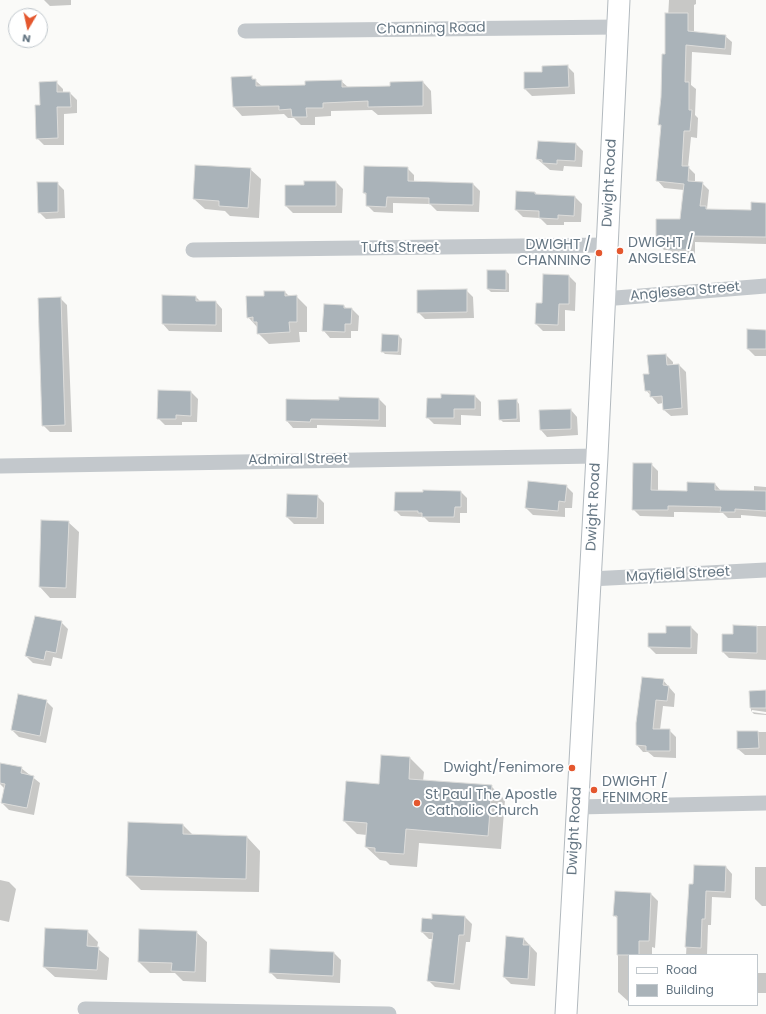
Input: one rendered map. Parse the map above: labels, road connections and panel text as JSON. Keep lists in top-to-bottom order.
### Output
{
  "streets": {
    "main road": ["Dwight Road"],
    "street": [
      "Channing Road",
      "Tufts Street",
      "Anglesea Street",
      "Admiral Street",
      "Mayfield Street"
    ]
  },
  "crossings": [
    ["Channing Road", "Dwight Road"],
    ["Dwight Road", "Tufts Street"],
    ["Dwight Road", "Anglesea Street"],
    ["Dwight Road", "Admiral Street"],
    ["Dwight Road", "Mayfield Street"]
  ],
  "places": [
    "DWIGHT / ANGLESEA",
    "DWIGHT / CHANNING",
    "Dwight/Fenimore",
    "DWIGHT / FENIMORE",
    "St Paul The Apostle Catholic Church"
  ],
  "legend": ["Road", "Building"],
  "north": "bottom"
}
